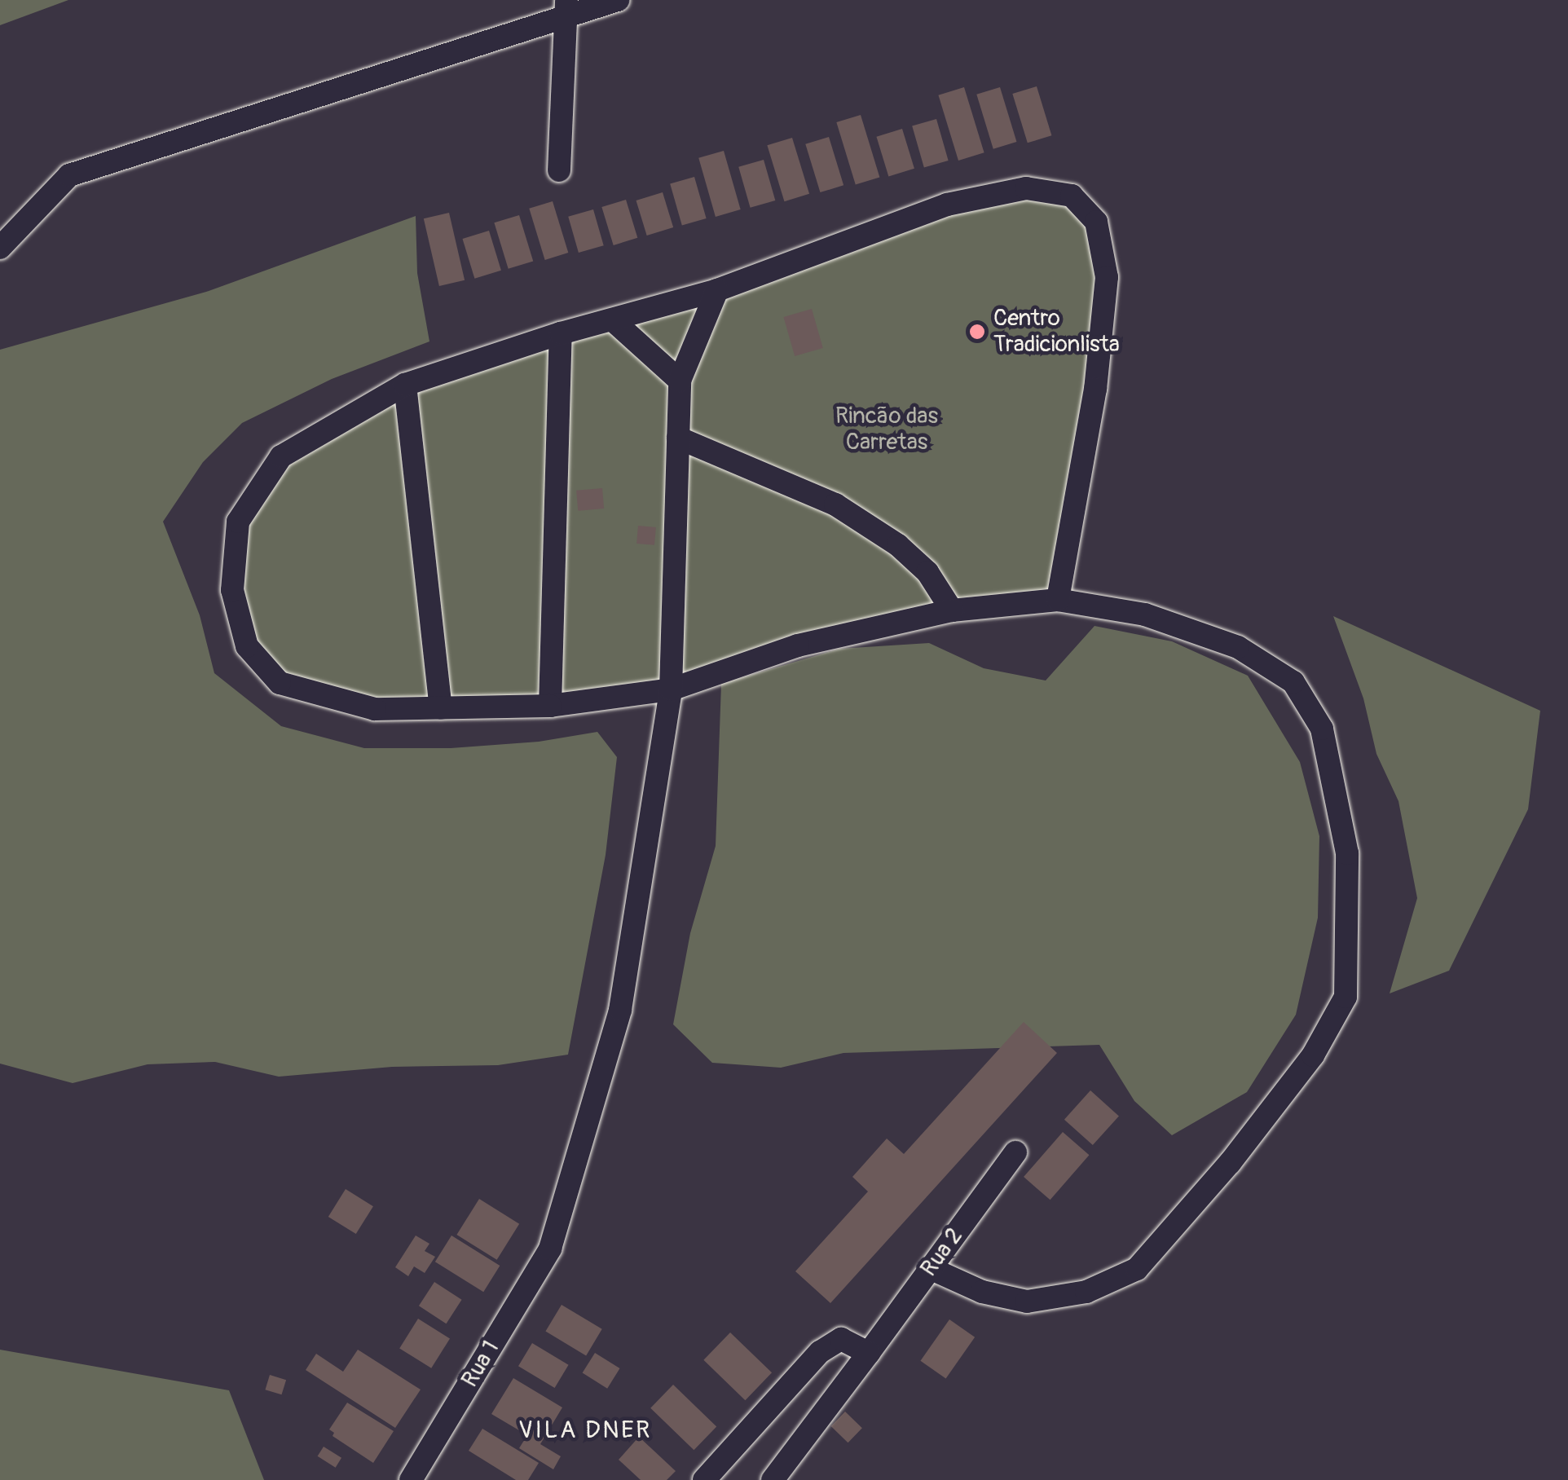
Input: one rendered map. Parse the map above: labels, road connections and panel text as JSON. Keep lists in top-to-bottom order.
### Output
{
  "streets": {
    "street": ["Rua 2", "Rua 1"]
  },
  "districts": ["VILA DNER"],
  "parks": ["Rincão das Carretas"],
  "places": ["Centro Tradicionlista"]
}
